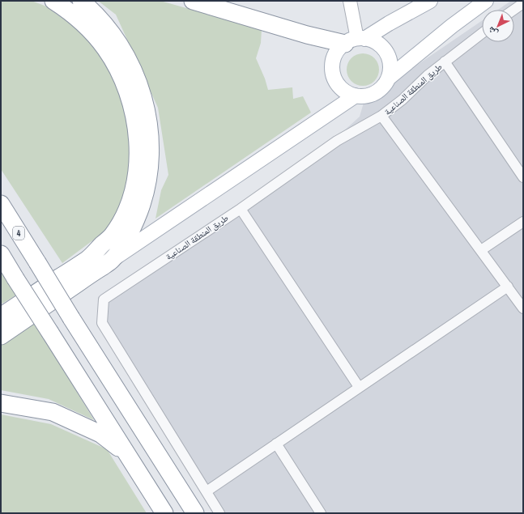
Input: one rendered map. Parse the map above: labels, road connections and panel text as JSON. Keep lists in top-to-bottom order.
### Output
{
  "streets": {
    "highway": ["4"],
    "street": ["طريق المنطقة الصناعية"]
  },
  "north": "bottom left"
}
